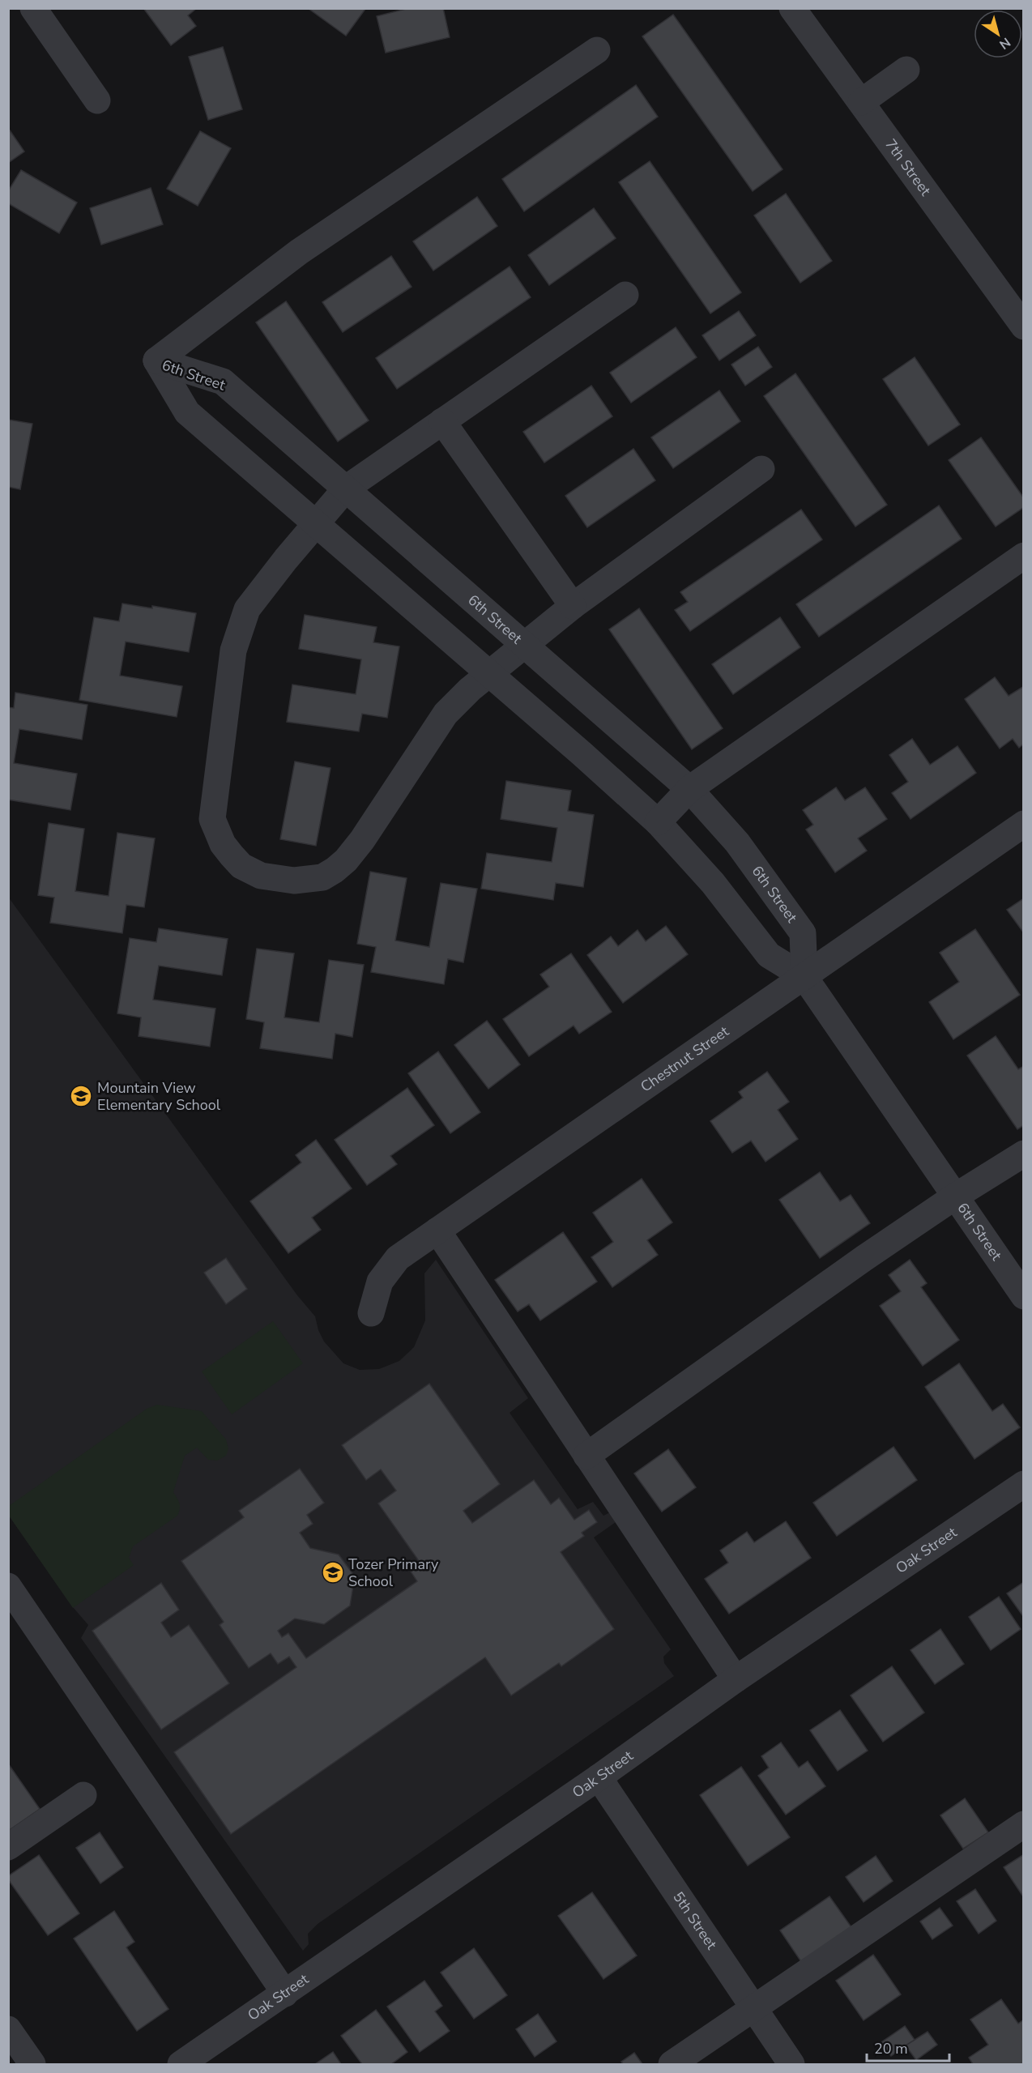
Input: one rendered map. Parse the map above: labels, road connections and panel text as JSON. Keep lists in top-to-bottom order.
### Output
{
  "streets": {
    "street": [
      "7th Street",
      "6th Street",
      "Chestnut Street",
      "Oak Street",
      "5th Street"
    ]
  },
  "crossings": [
    ["6th Street", "Chestnut Street"],
    ["Oak Street", "5th Street"]
  ],
  "places": {
    "school or university": ["Mountain View Elementary School", "Tozer Primary School"]
  },
  "scale_bar": "20 m",
  "north": "bottom right"
}
